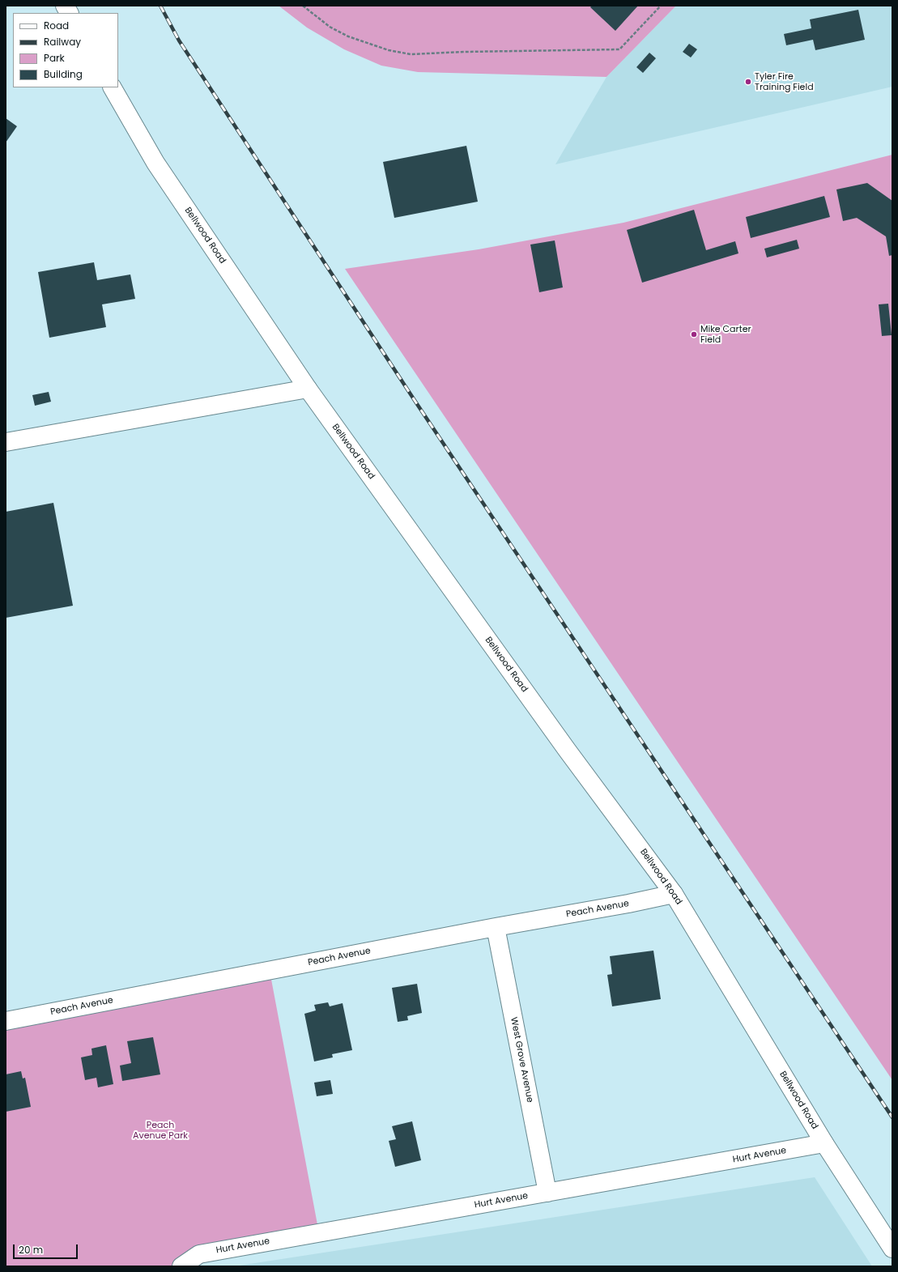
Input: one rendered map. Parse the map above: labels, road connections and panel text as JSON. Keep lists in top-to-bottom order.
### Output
{
  "streets": {
    "street": [
      "Bellwood Road",
      "Peach Avenue",
      "West Grove Avenue",
      "Hurt Avenue"
    ]
  },
  "crossings": [
    ["Bellwood Road", "Peach Avenue"],
    ["Bellwood Road", "Hurt Avenue"],
    ["Peach Avenue", "West Grove Avenue"],
    ["West Grove Avenue", "Hurt Avenue"]
  ],
  "parks": ["Peach Avenue Park"],
  "places": ["Tyler Fire Training Field", "Mike Carter Field"],
  "legend": [
    "Road",
    "Railway",
    "Park",
    "Building"
  ],
  "scale_bar": "20 m"
}
